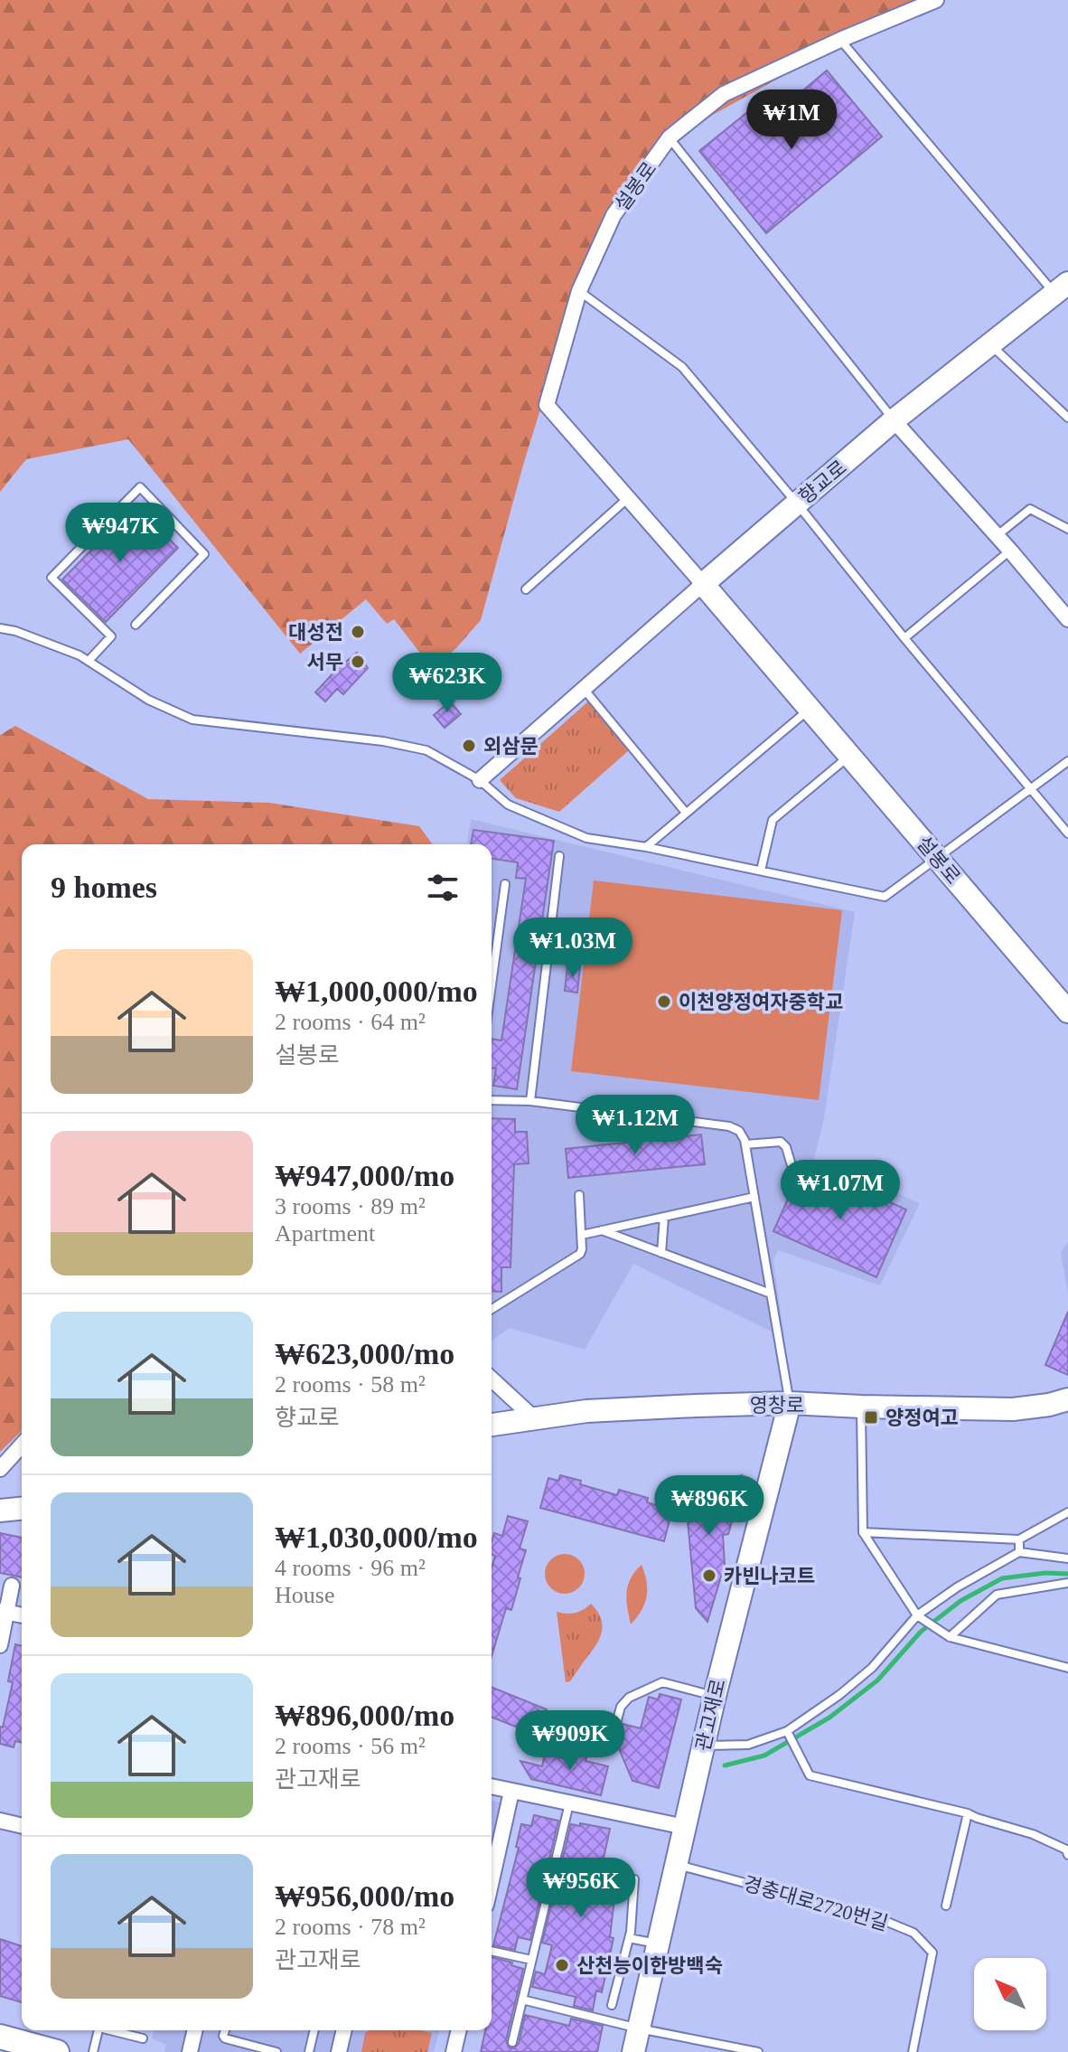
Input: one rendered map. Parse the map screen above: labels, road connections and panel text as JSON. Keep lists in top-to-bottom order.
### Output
{
  "streets": {
    "street": [
      "설봉로",
      "향교로",
      "영창로",
      "관고재로"
    ],
    "lane": ["경충대로2720번길"]
  },
  "crossings": [
    ["설봉로", "향교로"],
    ["영창로", "관고재로"],
    ["관고재로", "경충대로2720번길"]
  ],
  "places": {
    "other": [
      "대성전",
      "서무",
      "외삼문",
      "이천양정여자중학교",
      "카빈나코트",
      "산천능이한방백숙"
    ],
    "transit": ["양정여고"]
  },
  "north": "top left",
  "page": {
    "price": [
      "₩1M",
      "₩947K",
      "₩623K",
      "₩1.03M",
      "₩1.12M",
      "₩1.07M",
      "₩896K",
      "₩909K",
      "₩956K"
    ],
    "heading": "9 homes",
    "list": [
      {
        "name": "₩1,000,000/mo",
        "note": "2 rooms · 64 m² · 설봉로"
      },
      {
        "name": "₩947,000/mo",
        "note": "3 rooms · 89 m² · Apartment"
      },
      {
        "name": "₩623,000/mo",
        "note": "2 rooms · 58 m² · 향교로"
      },
      {
        "name": "₩1,030,000/mo",
        "note": "4 rooms · 96 m² · House"
      },
      {
        "name": "₩896,000/mo",
        "note": "2 rooms · 56 m² · 관고재로"
      },
      {
        "name": "₩956,000/mo",
        "note": "2 rooms · 78 m² · 관고재로"
      }
    ]
  }
}
